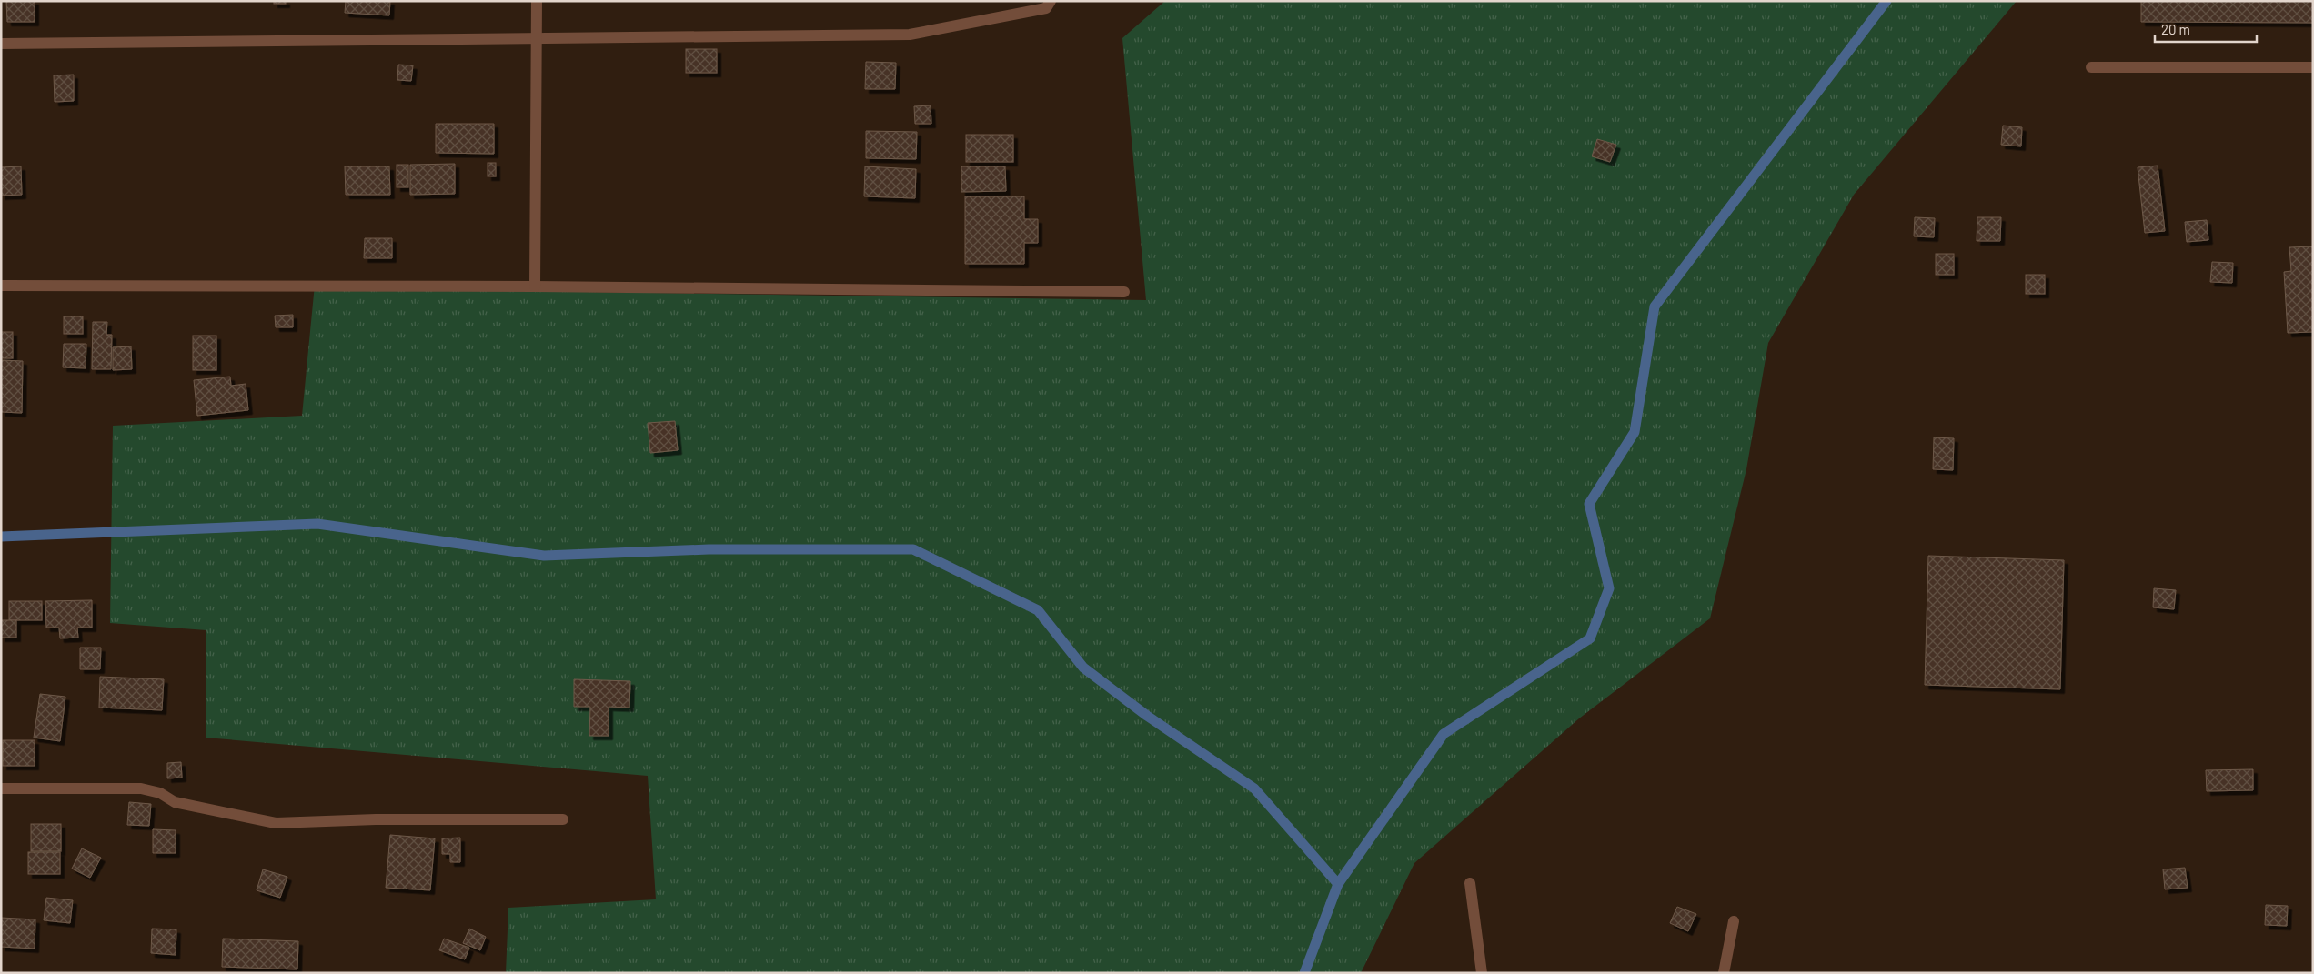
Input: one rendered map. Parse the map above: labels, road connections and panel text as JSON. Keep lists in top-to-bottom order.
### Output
{
  "scale_bar": "20 m"
}
